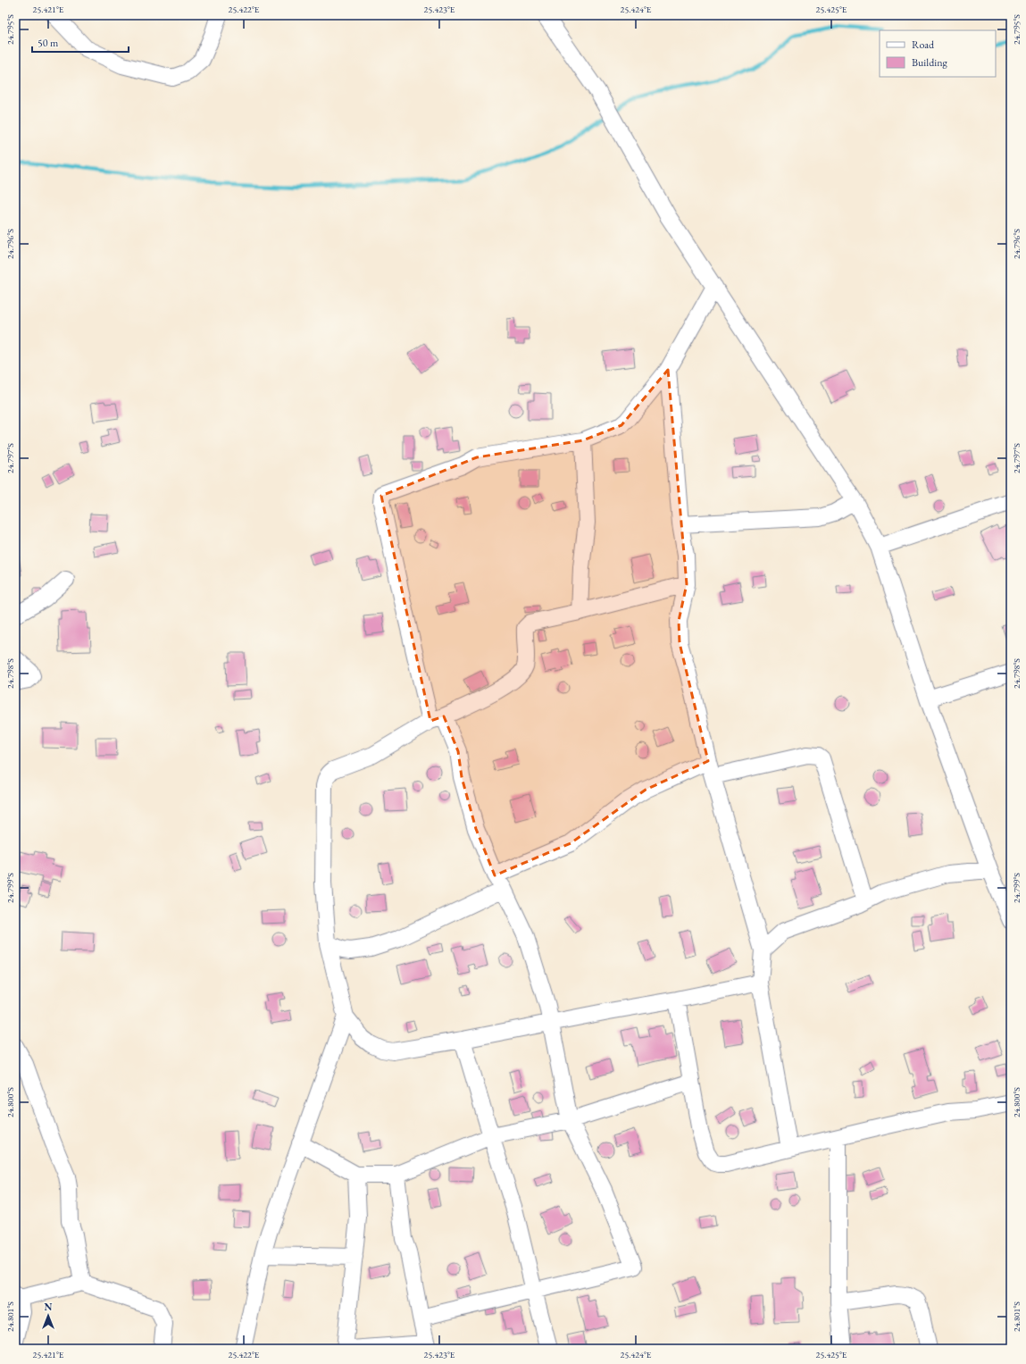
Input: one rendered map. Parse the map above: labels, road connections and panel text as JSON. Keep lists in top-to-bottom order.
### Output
{
  "legend": ["Road", "Building"],
  "scale_bar": "50 m",
  "north": "top",
  "coordinates": [
    "25.421°E",
    "25.422°E",
    "25.423°E",
    "25.424°E",
    "25.425°E",
    "24.795°S",
    "24.796°S",
    "24.797°S",
    "24.798°S",
    "24.799°S",
    "24.800°S",
    "24.801°S"
  ]
}
